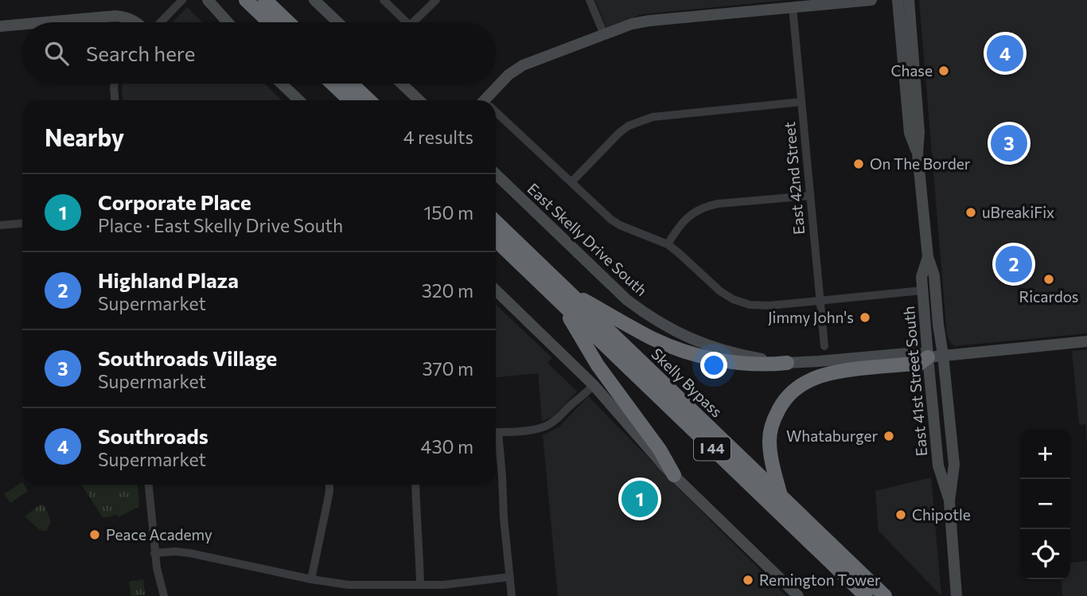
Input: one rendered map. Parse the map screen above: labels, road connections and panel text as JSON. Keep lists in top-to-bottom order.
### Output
{
  "streets": {
    "highway": ["Skelly Bypass", "I 44"],
    "main road": ["East Skelly Drive South", "East 41st Street South"],
    "street": ["East 42nd Street"]
  },
  "crossings": [
    ["East Skelly Drive South", "East 41st Street South"]
  ],
  "places": [
    "Chase",
    "On The Border",
    "uBreakiFix",
    "Ricardos",
    "Jimmy John's",
    "Whataburger",
    "Chipotle",
    "Peace Academy",
    "Remington Tower"
  ],
  "page": {
    "search": "Search here",
    "pins": [
      "4",
      "3",
      "2",
      "1"
    ],
    "heading": ["Nearby", "4 results"],
    "list": [
      {
        "mark": "1",
        "name": "Corporate Place",
        "note": "Place · East Skelly Drive South",
        "value": "150 m"
      },
      {
        "mark": "2",
        "name": "Highland Plaza",
        "note": "Supermarket",
        "value": "320 m"
      },
      {
        "mark": "3",
        "name": "Southroads Village",
        "note": "Supermarket",
        "value": "370 m"
      },
      {
        "mark": "4",
        "name": "Southroads",
        "note": "Supermarket",
        "value": "430 m"
      }
    ],
    "map_buttons": ["+", "−"]
  }
}
